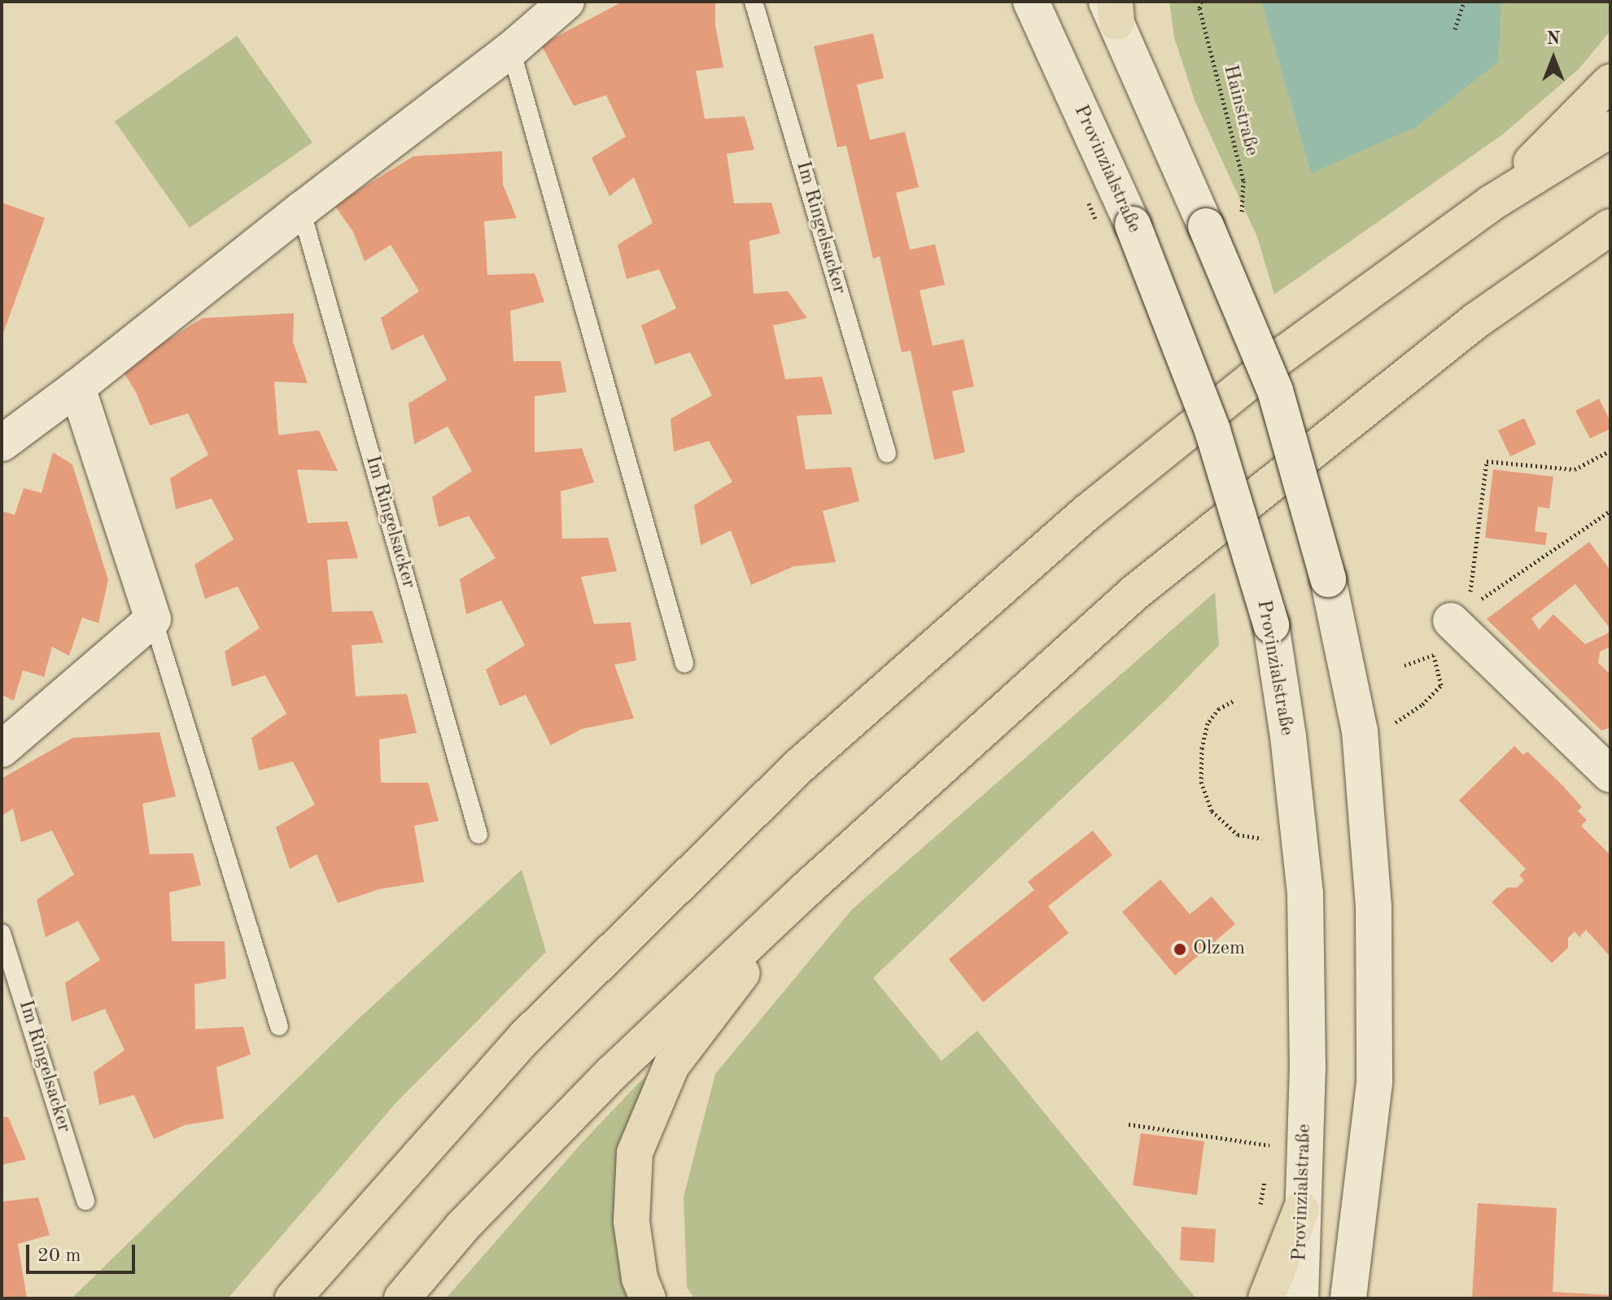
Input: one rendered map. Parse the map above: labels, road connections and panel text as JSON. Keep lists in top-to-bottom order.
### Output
{
  "streets": {
    "main road": ["Provinzialstraße"],
    "lane": ["Im Ringelsacker"],
    "path": ["Hainstraße"]
  },
  "places": ["Olzem"],
  "scale_bar": "20 m",
  "north": "top"
}
